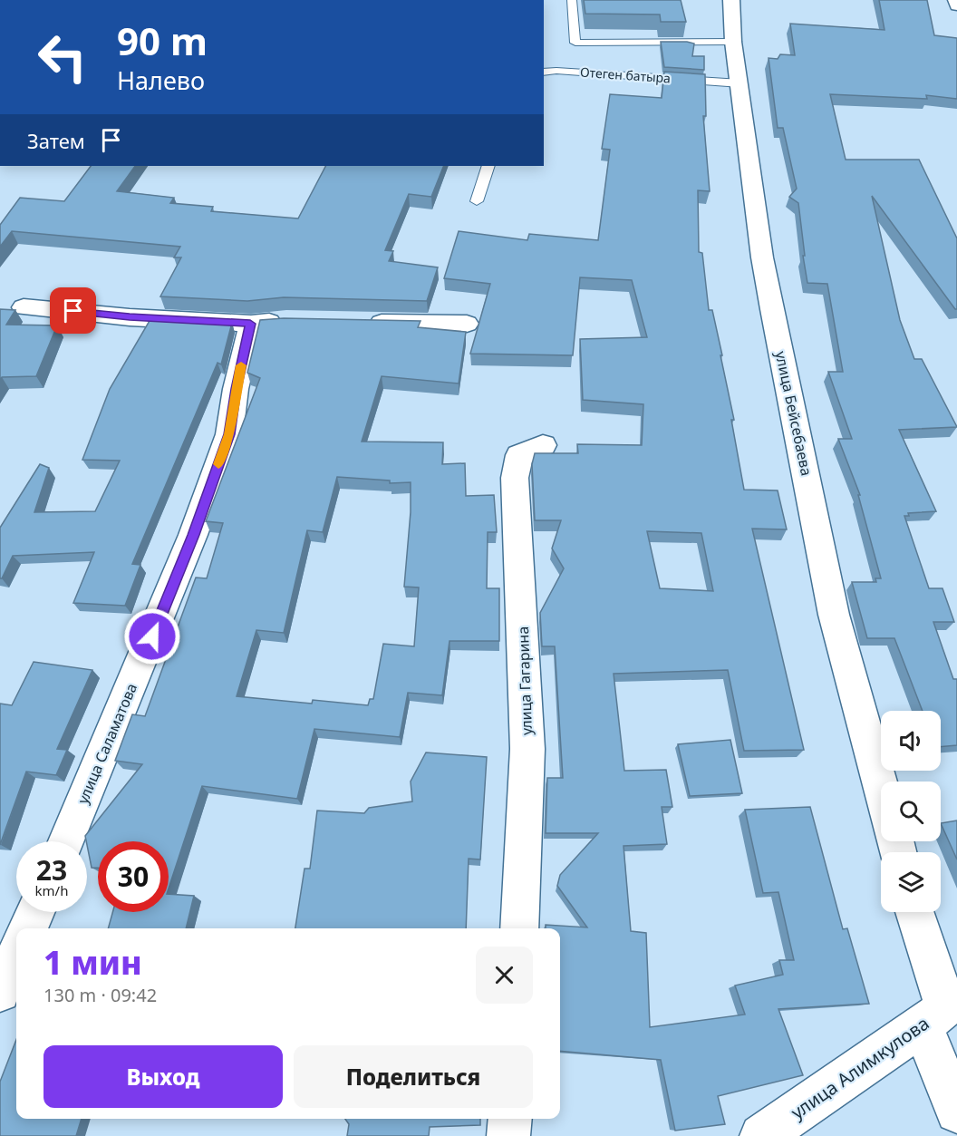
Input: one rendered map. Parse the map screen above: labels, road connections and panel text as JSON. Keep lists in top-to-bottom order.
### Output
{
  "streets": {
    "street": [
      "улица Бейсебаева",
      "улица Гагарина",
      "улица Саламатова",
      "улица Алимкулова"
    ],
    "lane": ["Отеген батыра"]
  },
  "crossings": [
    ["Отеген батыра", "улица Бейсебаева"]
  ],
  "page": {
    "turn": ["90 m", "Налево"],
    "then": "Затем",
    "speed": "23 km/h",
    "limit": "30",
    "heading": ["1 мин", "130 m · 09:42"],
    "buttons": ["Выход", "Поделиться"]
  }
}
